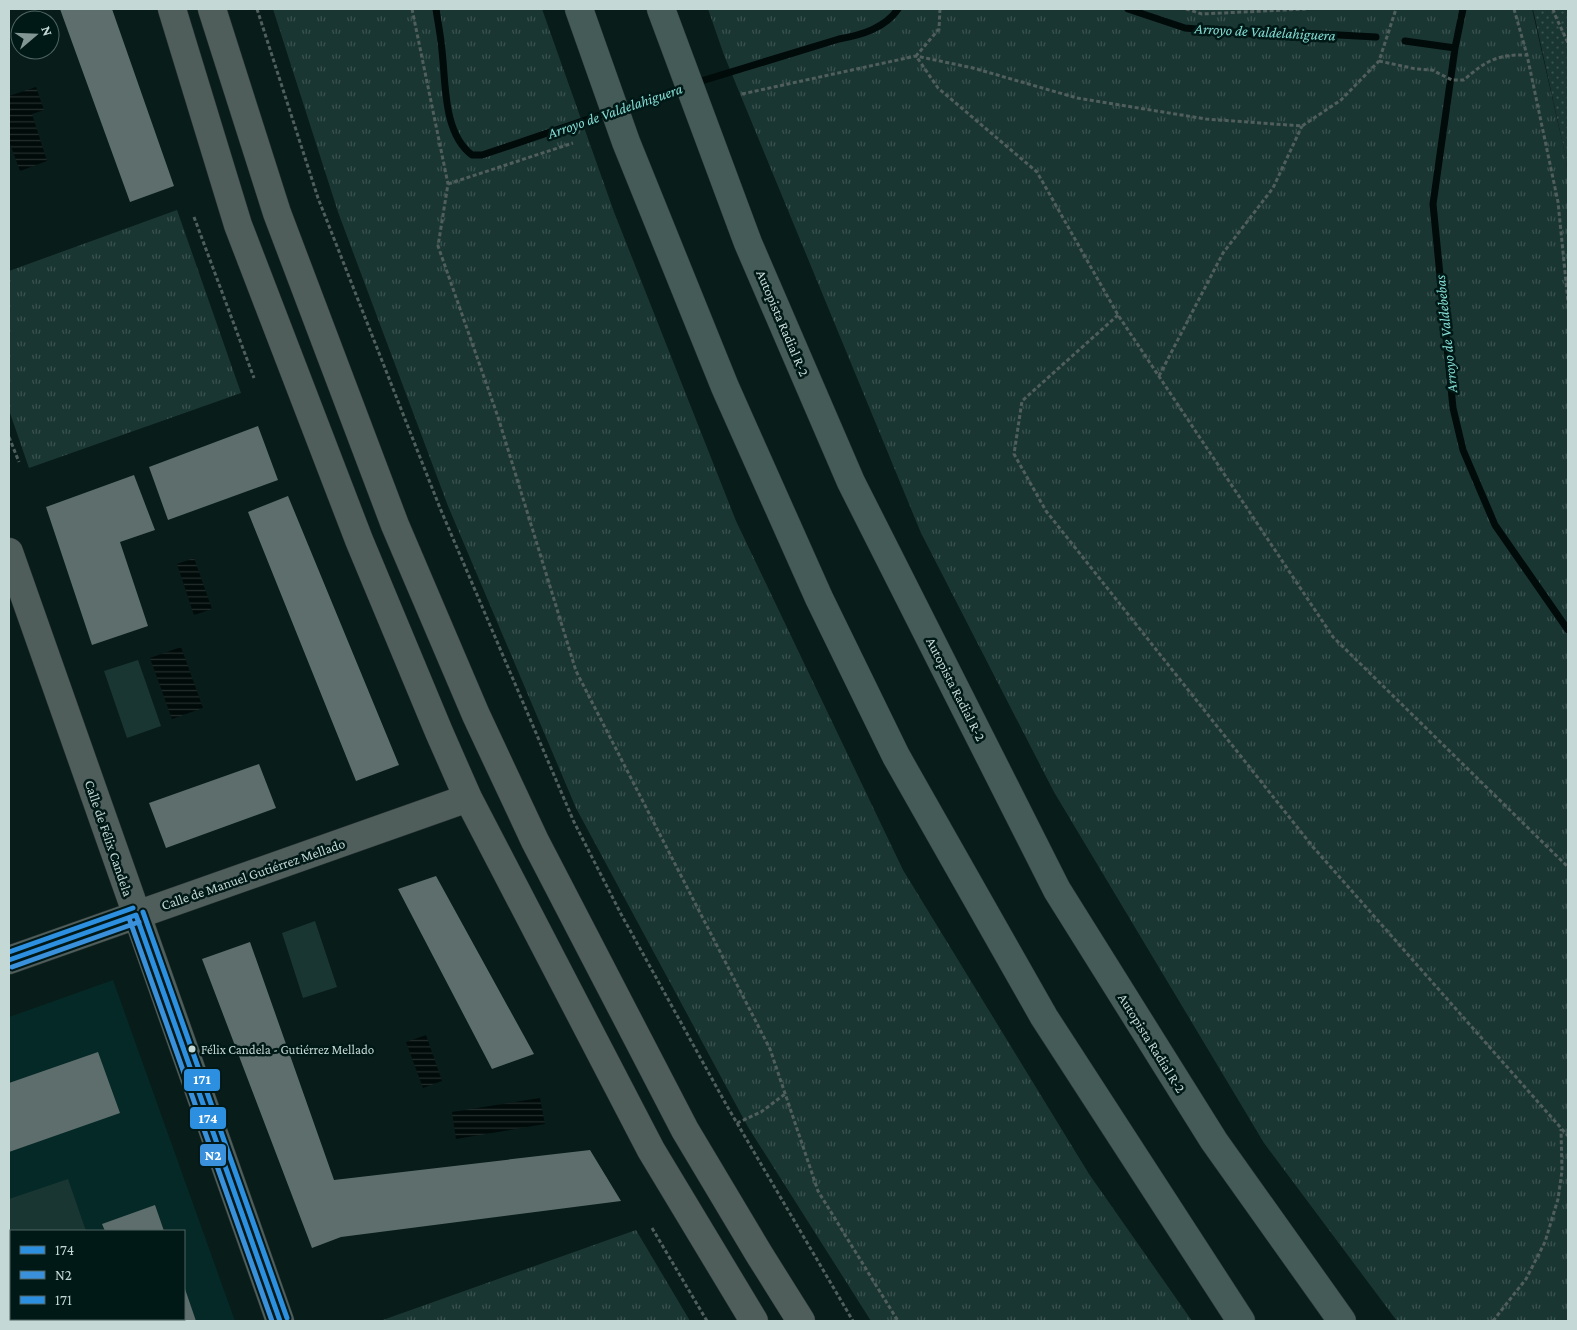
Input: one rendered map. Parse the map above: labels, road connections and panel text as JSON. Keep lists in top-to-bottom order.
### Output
{
  "streets": {
    "highway": ["Autopista Radial R-2"],
    "street": ["Calle de Félix Candela", "Calle de Manuel Gutiérrez Mellado"]
  },
  "crossings": [
    ["Calle de Félix Candela", "Calle de Manuel Gutiérrez Mellado"]
  ],
  "water": ["Arroyo de Valdelahiguera", "Arroyo de Valdebebas"],
  "places": ["Félix Candela - Gutiérrez Mellado"],
  "lines": ["transit line 171", "transit line 174", "transit line N2"],
  "legend": ["174", "N2", "171"],
  "north": "right"
}
